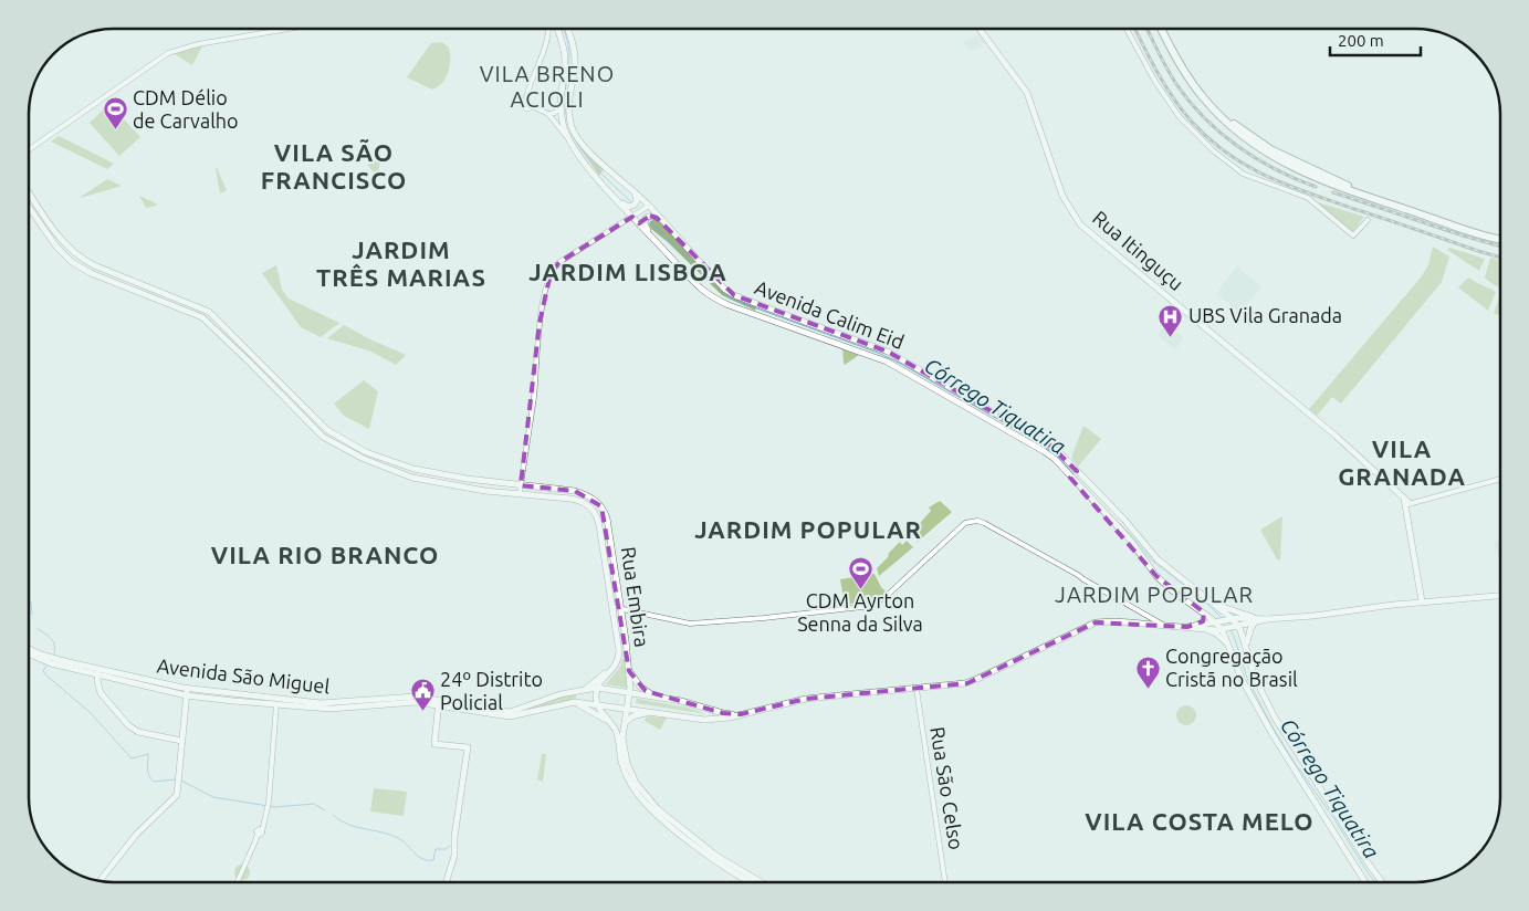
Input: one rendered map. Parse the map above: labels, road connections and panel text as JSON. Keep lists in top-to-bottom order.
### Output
{
  "streets": {
    "main road": [
      "Rua Itinguçu",
      "Avenida Calim Eid",
      "Rua Embira",
      "Avenida São Miguel"
    ],
    "street": ["Rua São Celso"]
  },
  "crossings": [
    ["Rua Embira", "Avenida São Miguel"],
    ["Avenida São Miguel", "Rua São Celso"]
  ],
  "districts": [
    "VILA BRENO ACIOLI",
    "VILA SÃO FRANCISCO",
    "JARDIM TRÊS MARIAS",
    "JARDIM LISBOA",
    "VILA GRANADA",
    "JARDIM POPULAR",
    "VILA RIO BRANCO",
    "JARDIM POPULAR",
    "VILA COSTA MELO"
  ],
  "water": ["Córrego Tiquatira"],
  "places": {
    "sports": ["CDM Délio de Carvalho", "CDM Ayrton Senna da Silva"],
    "hospital": ["UBS Vila Granada"],
    "church": ["Congregação Cristã no Brasil"],
    "public building": ["24º Distrito Policial"]
  },
  "scale_bar": "200 m"
}
